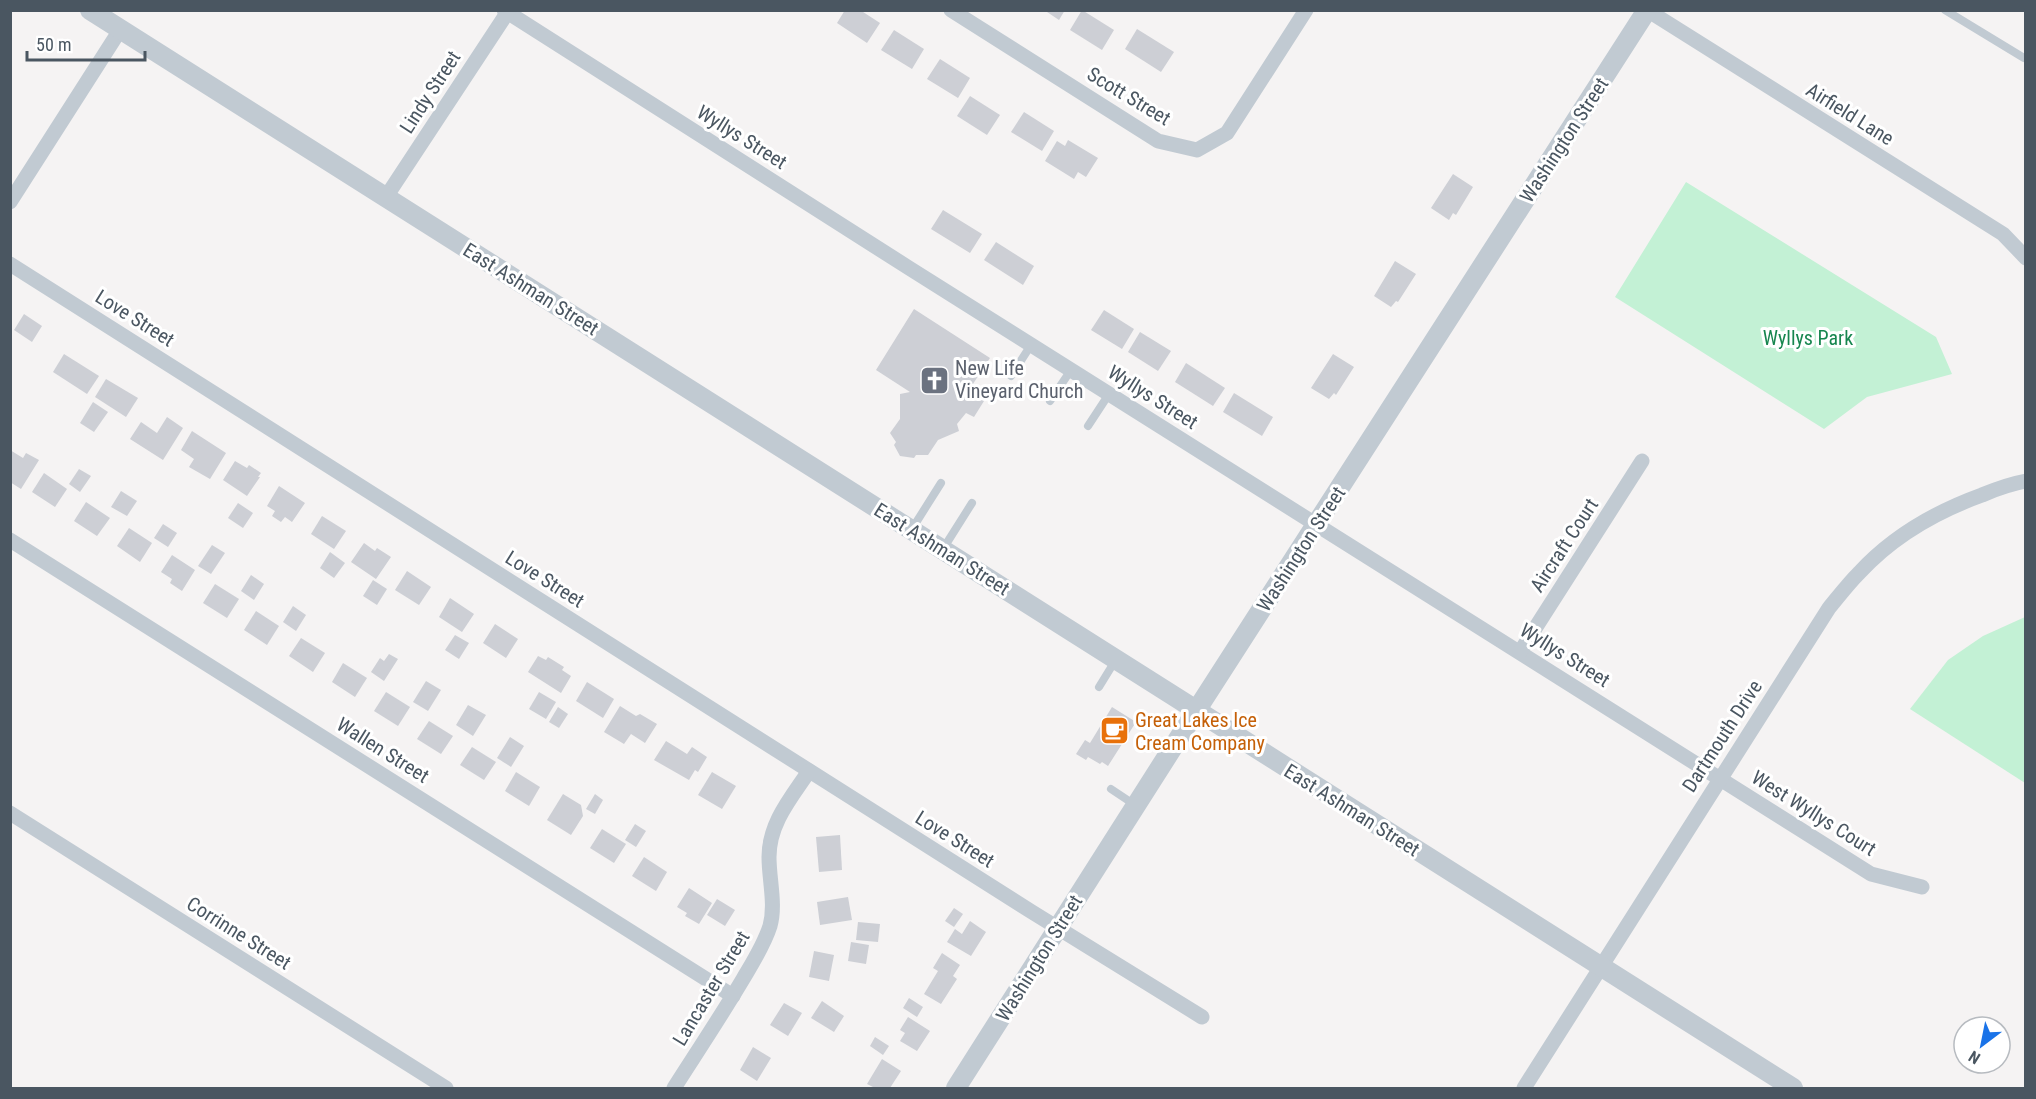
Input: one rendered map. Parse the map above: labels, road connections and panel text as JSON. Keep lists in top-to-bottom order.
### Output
{
  "streets": {
    "street": [
      "Lindy Street",
      "Scott Street",
      "Airfield Lane",
      "Wyllys Street",
      "Washington Street",
      "East Ashman Street",
      "Love Street",
      "Aircraft Court",
      "Dartmouth Drive",
      "Wallen Street",
      "West Wyllys Court",
      "Corrinne Street",
      "Lancaster Street"
    ]
  },
  "crossings": [
    ["Lindy Street", "Wyllys Street"],
    ["Lindy Street", "East Ashman Street"],
    ["Airfield Lane", "Washington Street"],
    ["Wyllys Street", "Washington Street"],
    ["Wyllys Street", "Aircraft Court"],
    ["Wyllys Street", "Dartmouth Drive"],
    ["Wyllys Street", "West Wyllys Court"],
    ["Washington Street", "East Ashman Street"],
    ["Washington Street", "Love Street"],
    ["East Ashman Street", "Dartmouth Drive"],
    ["Love Street", "Lancaster Street"],
    ["Dartmouth Drive", "West Wyllys Court"],
    ["Wallen Street", "Lancaster Street"]
  ],
  "parks": ["Wyllys Park"],
  "places": {
    "church": ["New Life Vineyard Church"],
    "cafe": ["Great Lakes Ice Cream Company"]
  },
  "scale_bar": "50 m",
  "north": "bottom left"
}
